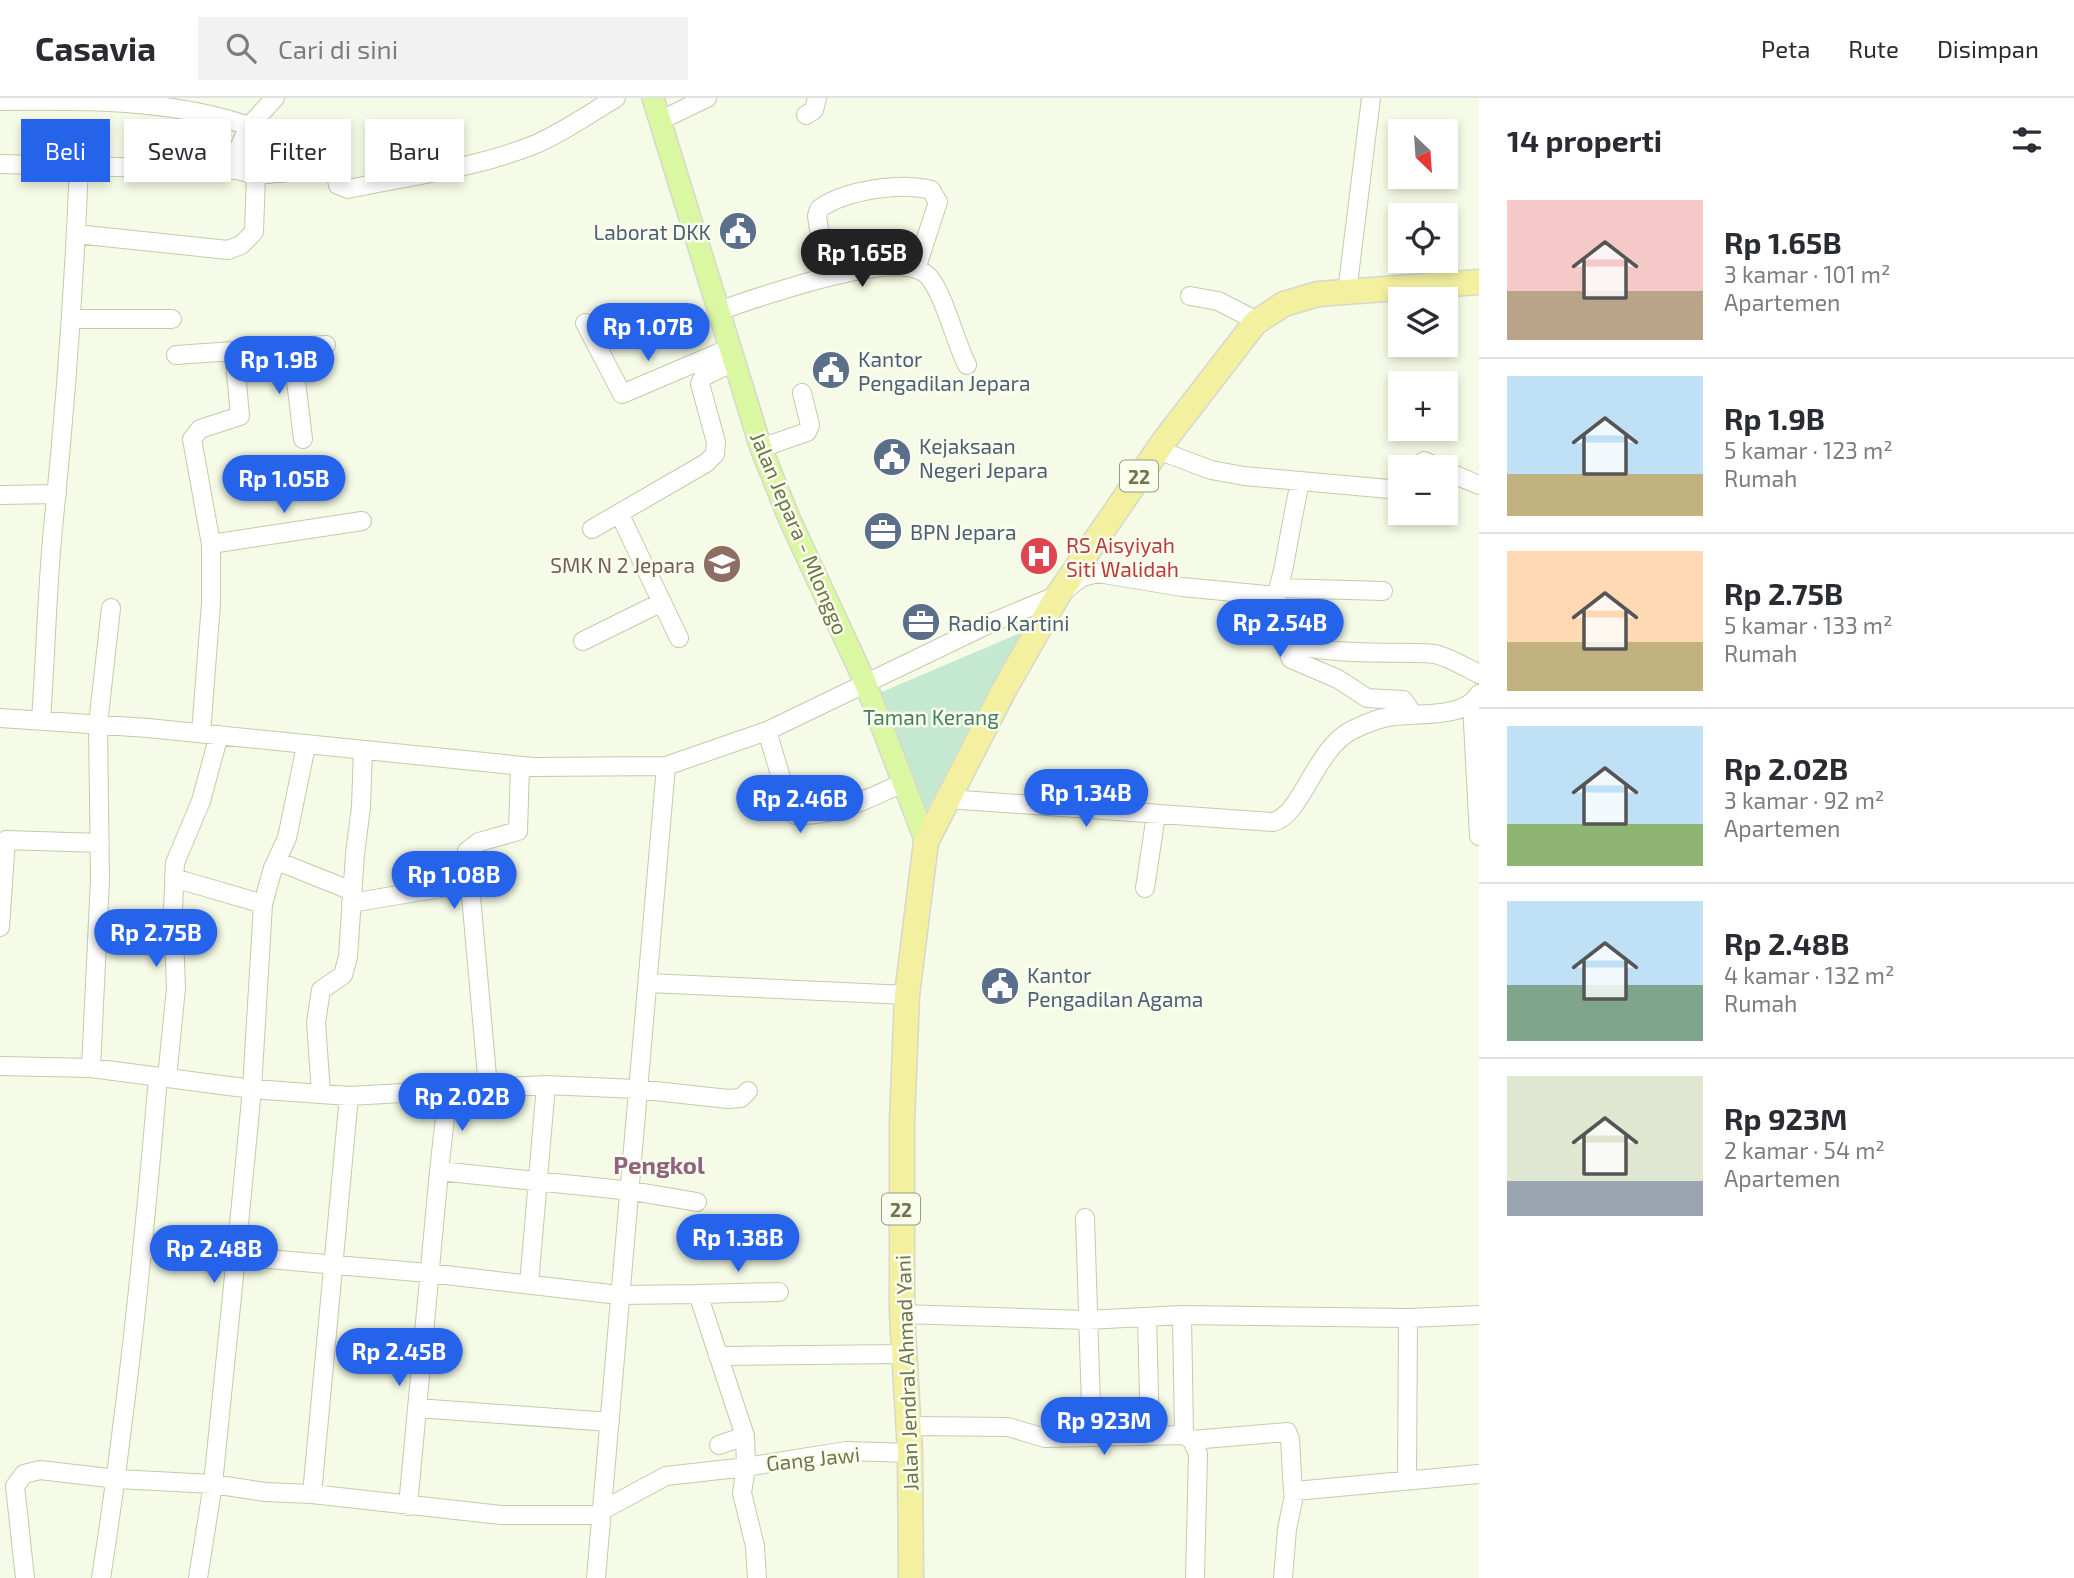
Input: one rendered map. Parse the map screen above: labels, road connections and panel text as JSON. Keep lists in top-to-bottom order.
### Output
{
  "streets": {
    "highway": ["22", "Jalan Jendral Ahmad Yani"],
    "main road": ["Jalan Jepara - Mlonggo"],
    "street": ["Gang Jawi"]
  },
  "crossings": [
    ["Jalan Jepara - Mlonggo", "Jalan Jendral Ahmad Yani"],
    ["Jalan Jendral Ahmad Yani", "Gang Jawi"]
  ],
  "districts": ["Pengkol"],
  "parks": ["Taman Kerang"],
  "places": {
    "public building": [
      "Laborat DKK",
      "Kantor Pengadilan Jepara",
      "Kejaksaan Negeri Jepara",
      "Kantor Pengadilan Agama"
    ],
    "office": ["BPN Jepara", "Radio Kartini"],
    "hospital": ["RS Aisyiyah Siti Walidah"],
    "school or university": ["SMK N 2 Jepara"]
  },
  "north": "bottom right",
  "page": {
    "header": "Casavia",
    "search": "Cari di sini",
    "nav": ["Peta", "Rute", "Disimpan"],
    "heading": "14 properti",
    "map_buttons": ["+", "−"],
    "chip": [
      "Beli",
      "Sewa",
      "Filter",
      "Baru"
    ],
    "list": [
      {
        "name": "Rp 1.65B",
        "note": "3 kamar · 101 m² · Apartemen"
      },
      {
        "name": "Rp 1.9B",
        "note": "5 kamar · 123 m² · Rumah"
      },
      {
        "name": "Rp 2.75B",
        "note": "5 kamar · 133 m² · Rumah"
      },
      {
        "name": "Rp 2.02B",
        "note": "3 kamar · 92 m² · Apartemen"
      },
      {
        "name": "Rp 2.48B",
        "note": "4 kamar · 132 m² · Rumah"
      },
      {
        "name": "Rp 923M",
        "note": "2 kamar · 54 m² · Apartemen"
      }
    ],
    "price": [
      "Rp 1.65B",
      "Rp 1.07B",
      "Rp 1.9B",
      "Rp 1.05B",
      "Rp 2.54B",
      "Rp 1.34B",
      "Rp 2.46B",
      "Rp 1.08B",
      "Rp 2.75B",
      "Rp 2.02B",
      "Rp 1.38B",
      "Rp 2.48B",
      "Rp 2.45B",
      "Rp 923M"
    ]
  }
}
